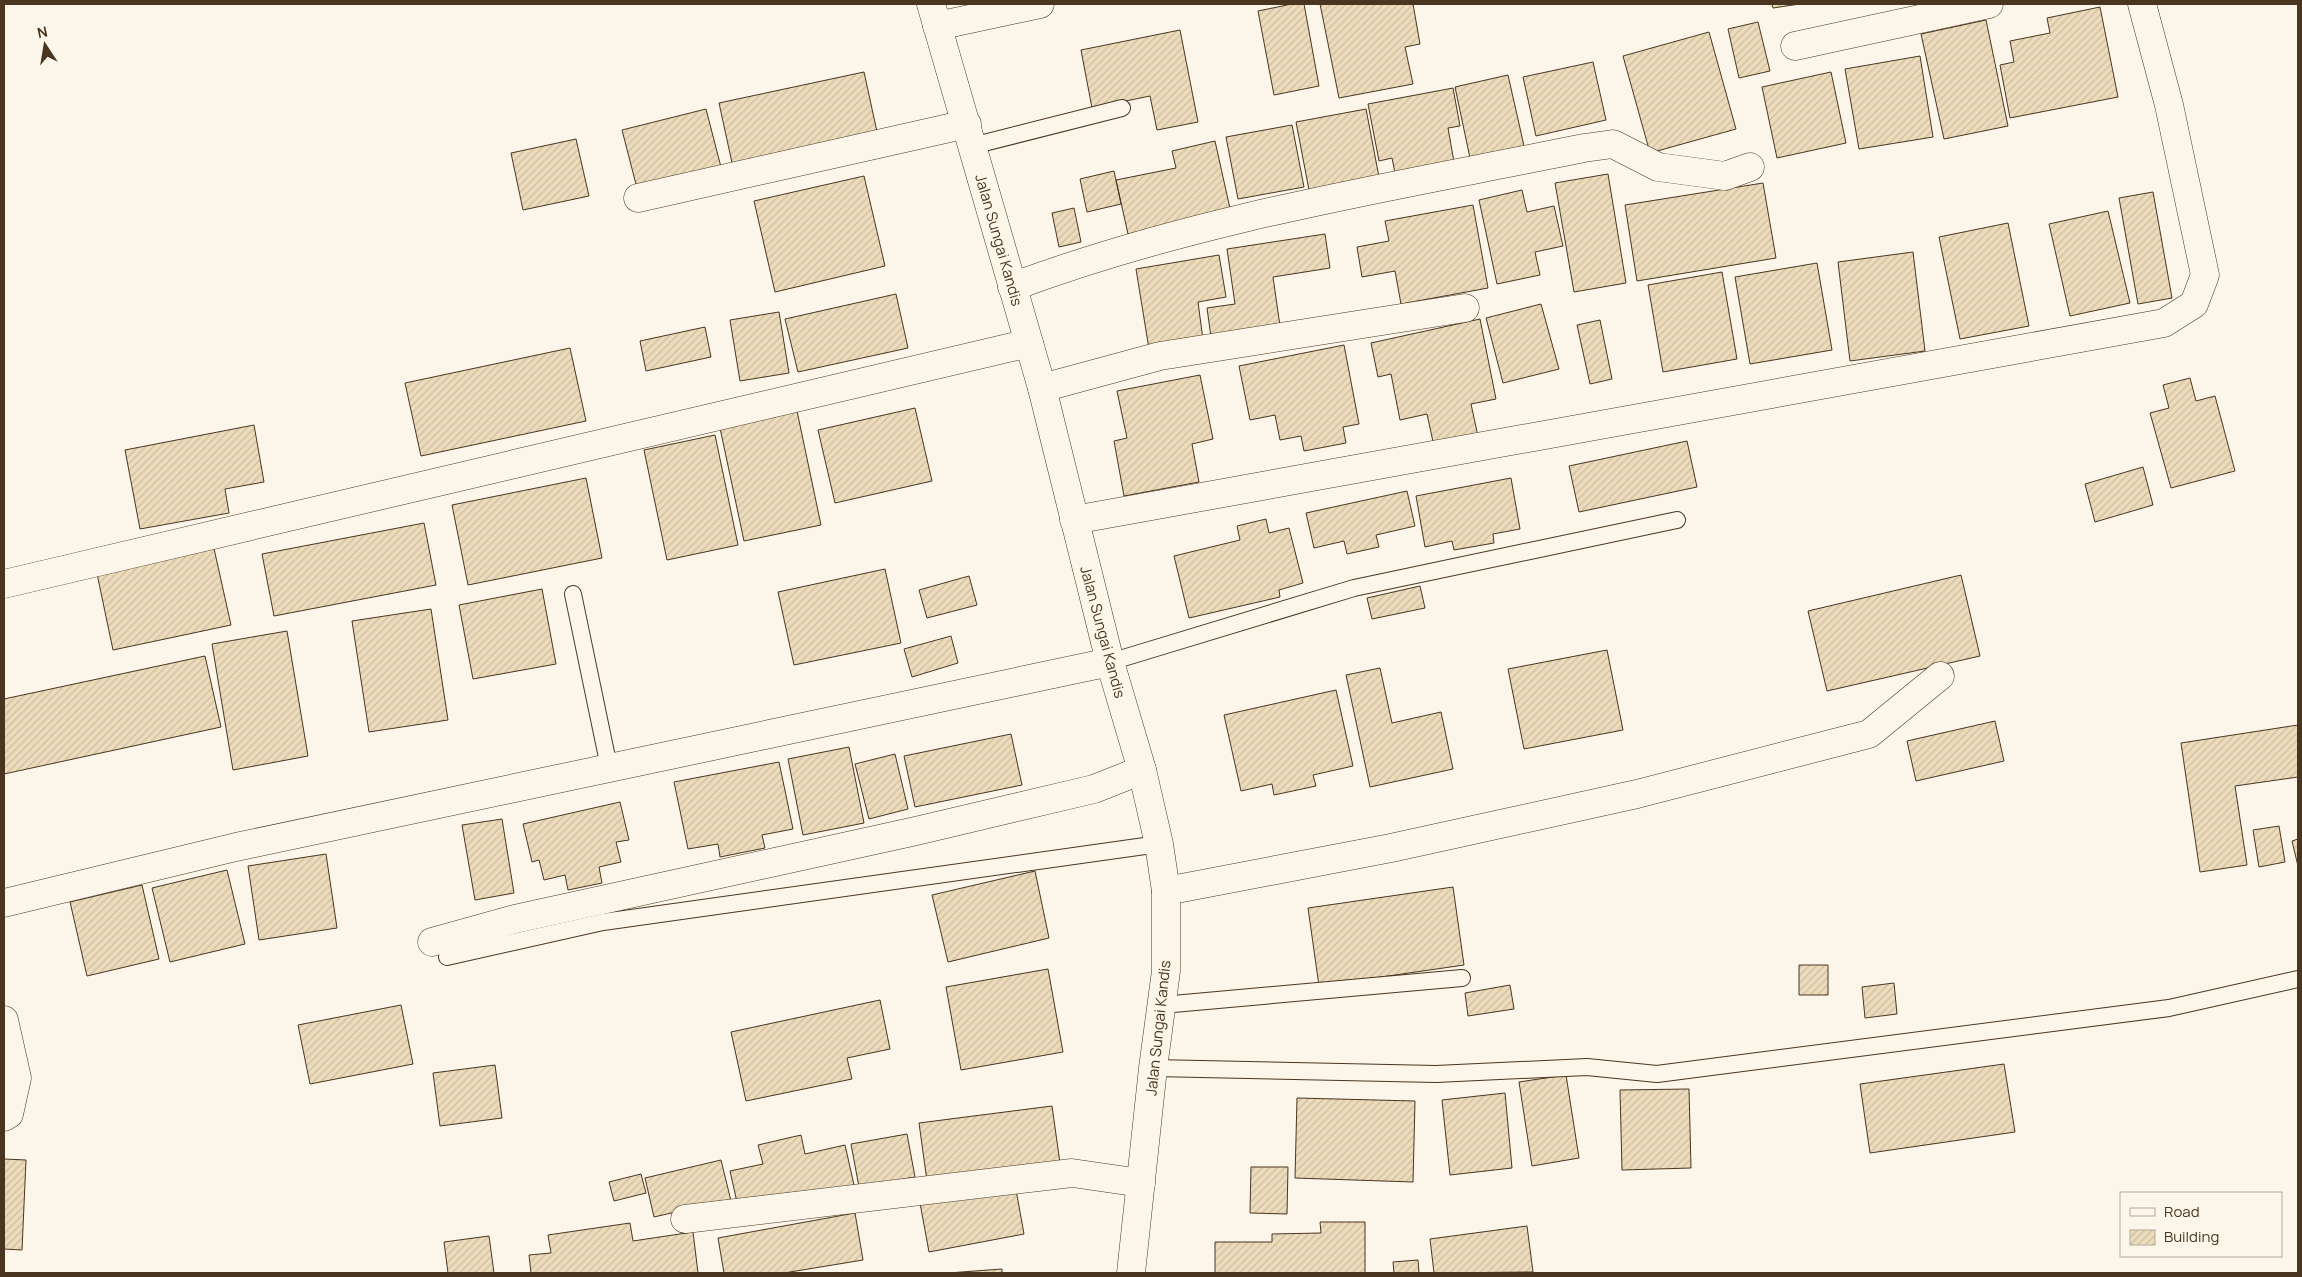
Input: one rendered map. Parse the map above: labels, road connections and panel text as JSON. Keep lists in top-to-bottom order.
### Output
{
  "streets": {
    "street": ["Jalan Sungai Kandis"]
  },
  "legend": ["Road", "Building"],
  "north": "top"
}
